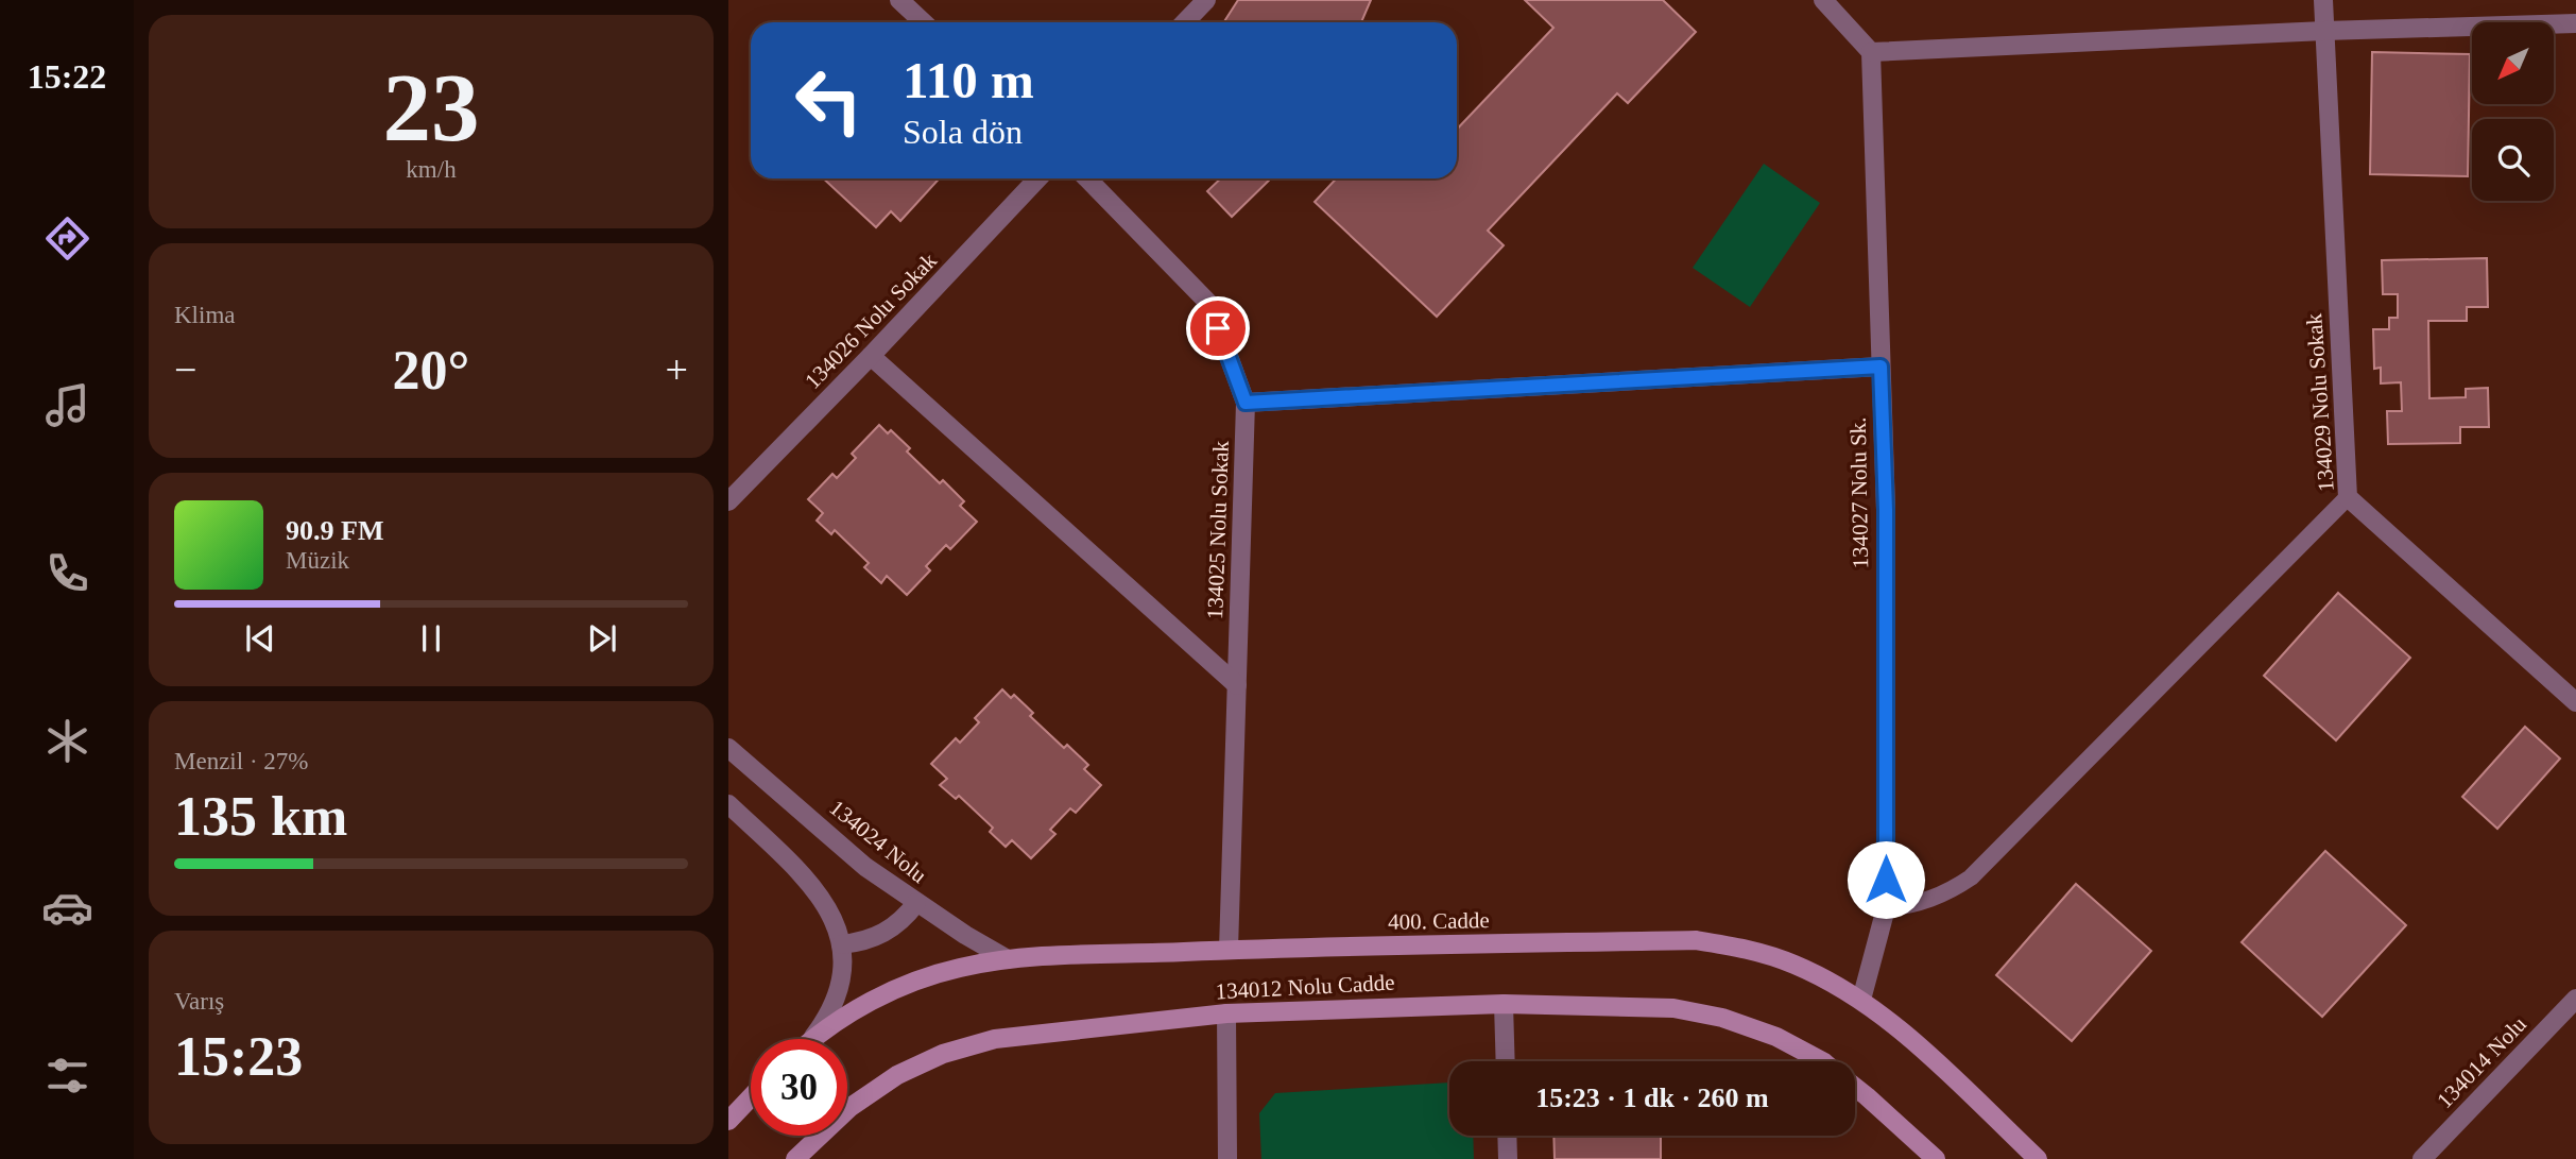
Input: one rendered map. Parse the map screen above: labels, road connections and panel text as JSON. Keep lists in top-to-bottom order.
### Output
{
  "streets": {
    "main road": ["400. Cadde", "134012 Nolu Cadde"],
    "street": [
      "134026 Nolu Sokak",
      "134029 Nolu Sokak",
      "134027 Nolu Sk.",
      "134025 Nolu Sokak",
      "134024 Nolu",
      "134014 Nolu"
    ]
  },
  "crossings": [
    ["134027 Nolu Sk.", "400. Cadde"],
    ["134025 Nolu Sokak", "400. Cadde"],
    ["134024 Nolu", "400. Cadde"]
  ],
  "north": "bottom left",
  "page": {
    "tabs": "15:22",
    "tile": [
      ["23", "km/h"],
      "Klima",
      ["Menzil · 27%", "135 km"],
      ["Varış", "15:23"]
    ],
    "turn": ["110 m", "Sola dön"],
    "heat": ["−", "20°", "+"],
    "song": ["90.9 FM", "Müzik"],
    "limit": "30",
    "trip": "15:23 · 1 dk · 260 m"
  }
}
